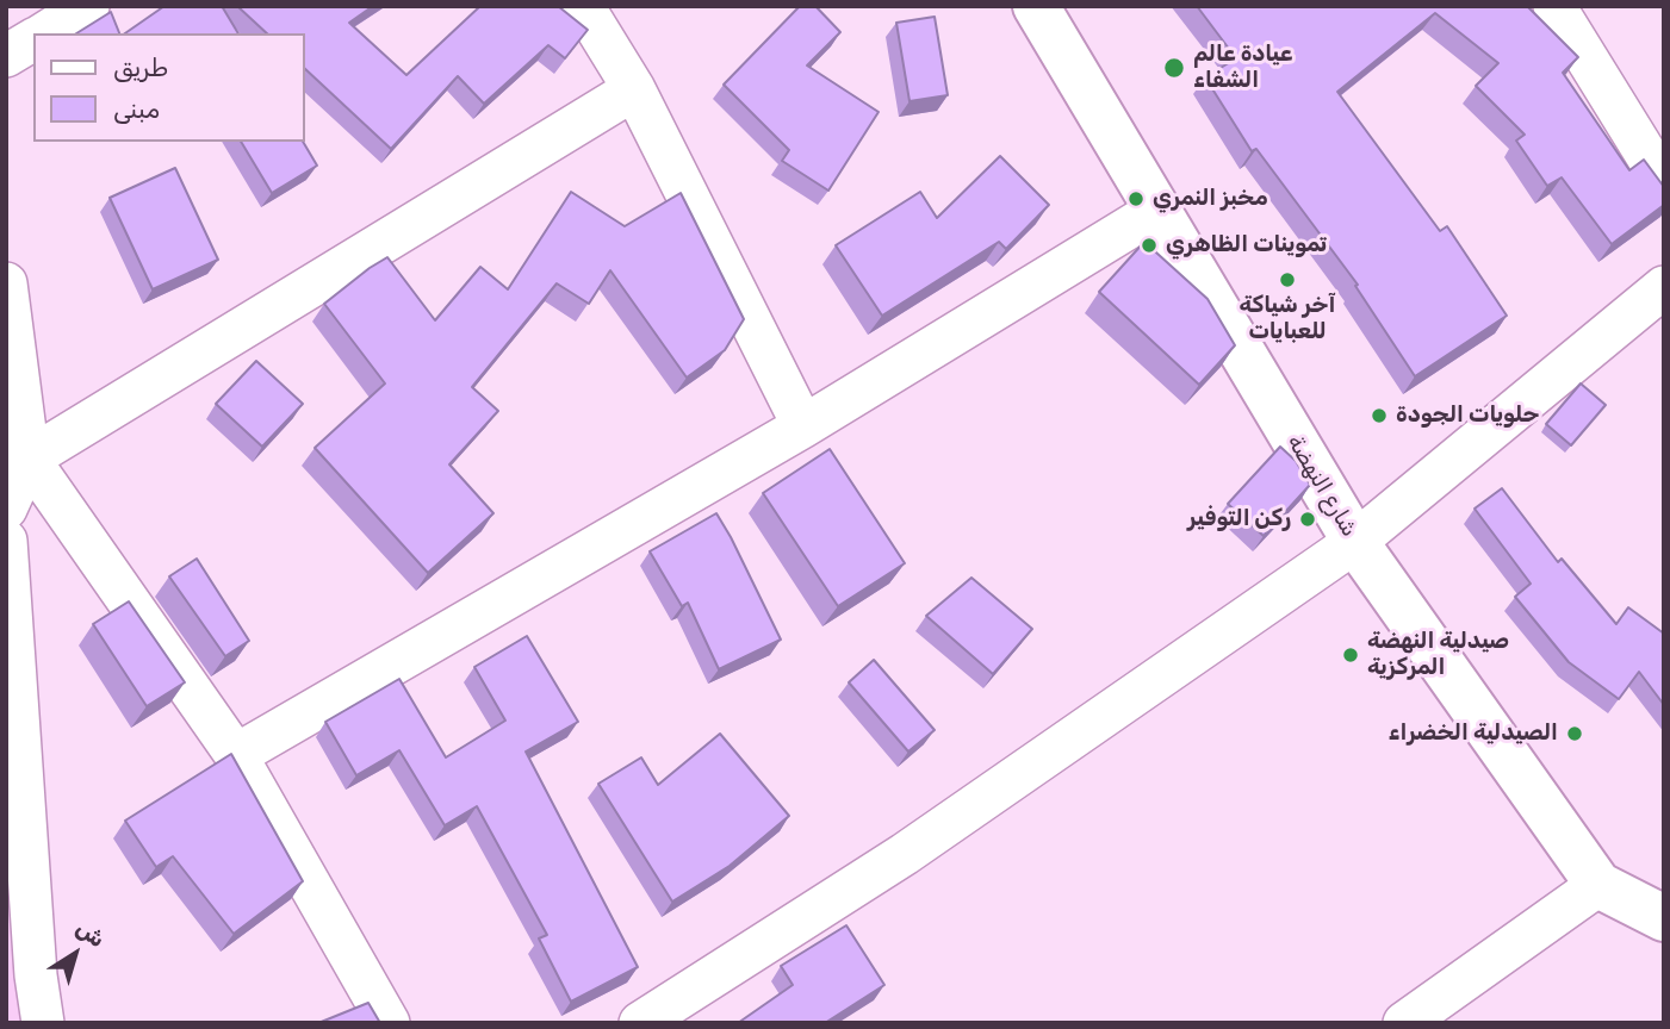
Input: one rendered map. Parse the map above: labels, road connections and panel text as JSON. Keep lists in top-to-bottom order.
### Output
{
  "streets": {
    "street": ["شارع النهضة"]
  },
  "places": [
    "عيادة عالم الشفاء",
    "مخبز النمري",
    "تموينات الظاهري",
    "آخر شياكة للعبايات",
    "حلويات الجودة",
    "ركن التوفير",
    "صيدلية النهضة المركزية",
    "الصيدلية الخضراء"
  ],
  "legend": ["طريق", "مبنى"],
  "north": "top right"
}
